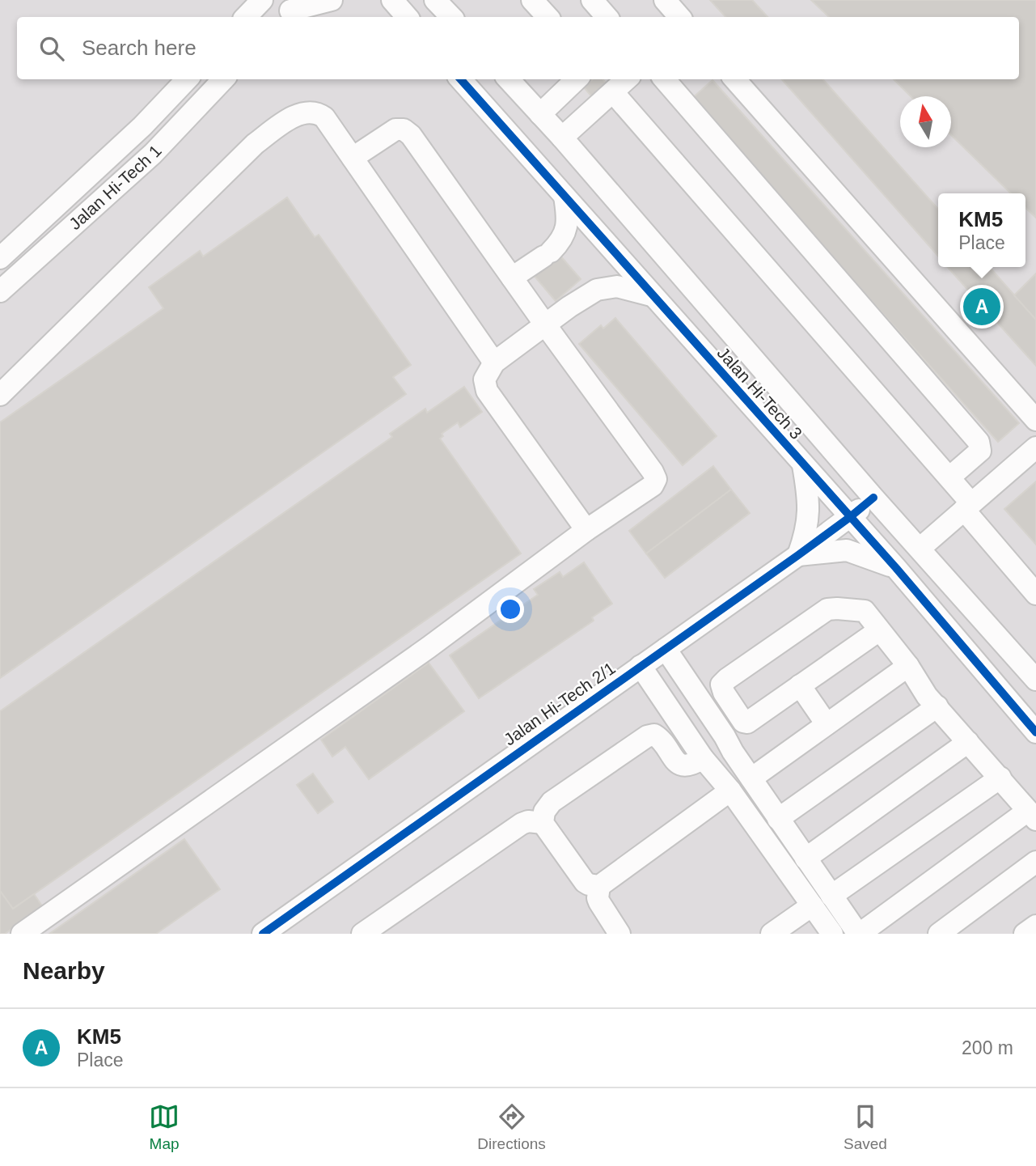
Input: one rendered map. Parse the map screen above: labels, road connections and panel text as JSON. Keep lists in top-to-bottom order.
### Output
{
  "streets": {
    "street": ["Jalan Hi-Tech 1", "Jalan Hi-Tech 3", "Jalan Hi-Tech 2/1"]
  },
  "crossings": [
    ["Jalan Hi-Tech 3", "Jalan Hi-Tech 2/1"]
  ],
  "north": "top",
  "page": {
    "search": "Search here",
    "popup": ["KM5", "Place"],
    "pins": "A",
    "heading": "Nearby",
    "list": [
      {
        "mark": "A",
        "name": "KM5",
        "note": "Place",
        "value": "200 m"
      }
    ],
    "nav": ["Map", "Directions", "Saved"]
  }
}
